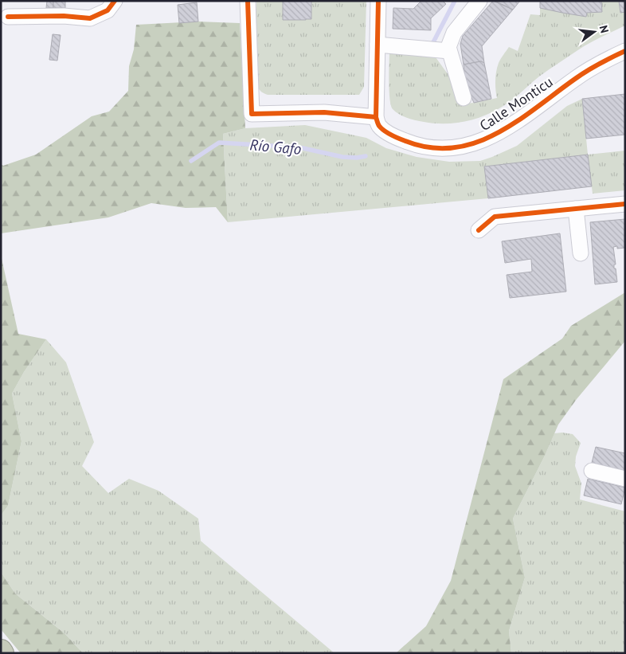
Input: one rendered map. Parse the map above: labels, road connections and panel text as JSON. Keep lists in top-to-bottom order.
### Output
{
  "streets": {
    "street": ["Calle Monticu"]
  },
  "water": ["Río Gafo"],
  "north": "right"
}
